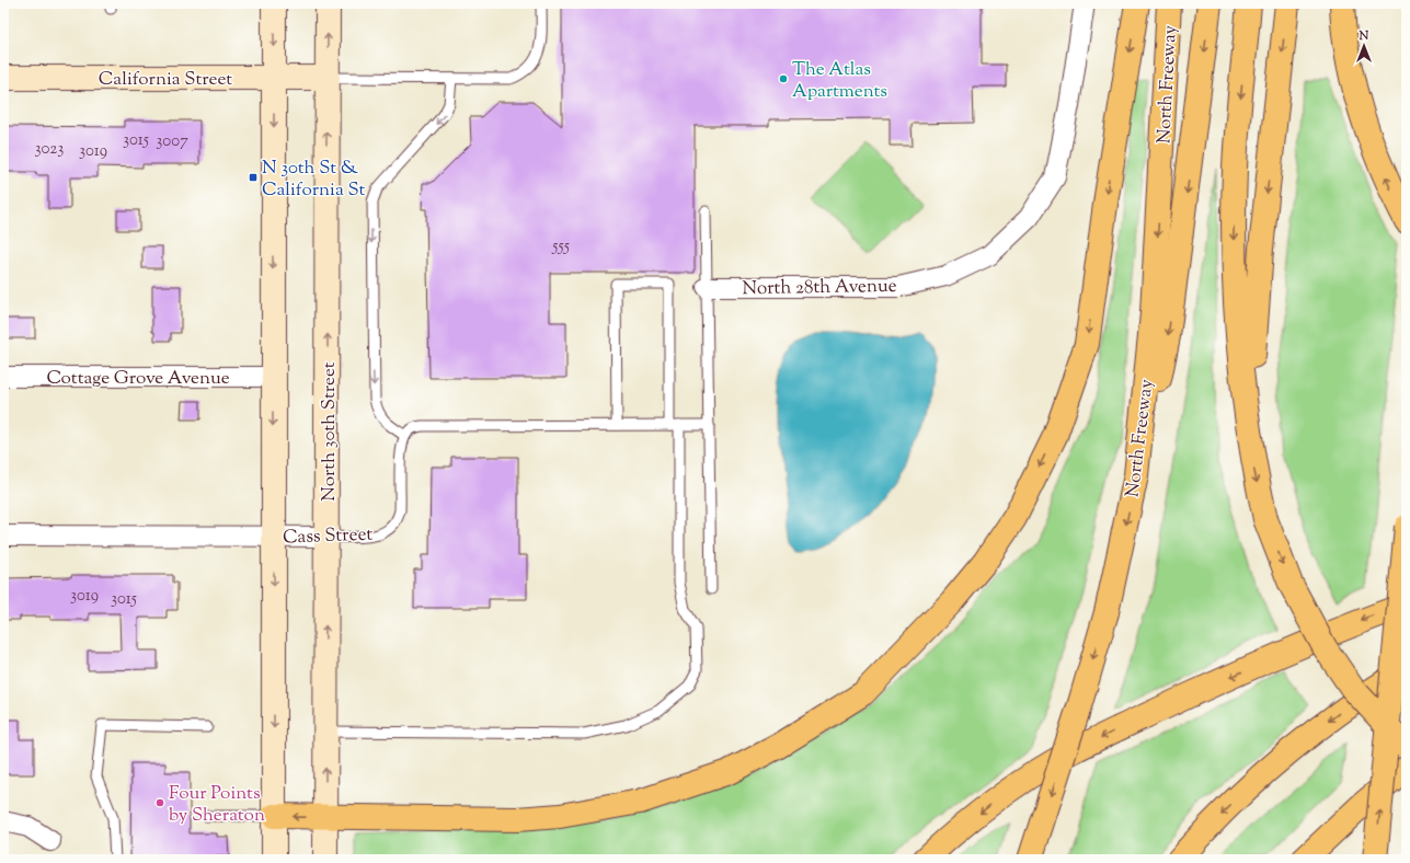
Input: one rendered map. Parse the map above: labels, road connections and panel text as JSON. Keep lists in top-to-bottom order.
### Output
{
  "streets": {
    "highway": ["North Freeway"],
    "main road": ["California Street", "North 30th Street"],
    "street": ["North 28th Avenue", "Cottage Grove Avenue", "Cass Street"]
  },
  "crossings": [
    ["California Street", "North 30th Street"],
    ["North 30th Street", "Cass Street"]
  ],
  "places": {
    "other": ["The Atlas Apartments", "Four Points by Sheraton"],
    "transit": ["N 30th St & California St"]
  },
  "house_numbers": [
    "3015",
    "3007",
    "3023",
    "3019",
    "555",
    "3019",
    "3015"
  ],
  "north": "top"
}
